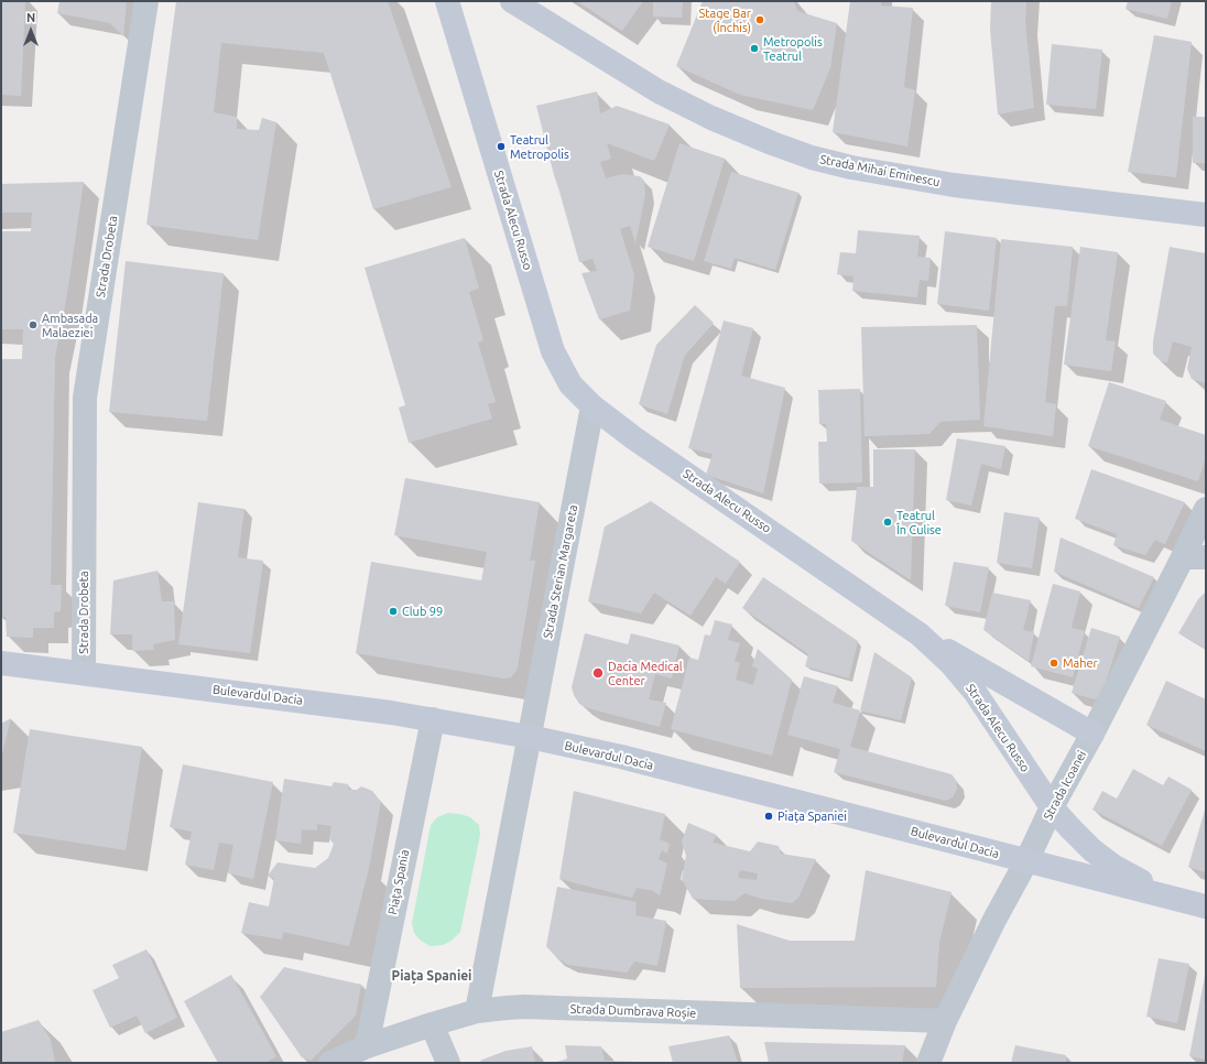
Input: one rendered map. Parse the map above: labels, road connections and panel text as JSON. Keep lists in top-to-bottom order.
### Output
{
  "streets": {
    "main road": ["Strada Mihai Eminescu", "Strada Alecu Russo", "Bulevardul Dacia"],
    "street": [
      "Strada Drobeta",
      "Strada Sterian Margareta",
      "Strada Icoanei",
      "Piața Spania",
      "Strada Dumbrava Roșie"
    ]
  },
  "crossings": [
    ["Strada Alecu Russo", "Strada Sterian Margareta"],
    ["Strada Alecu Russo", "Bulevardul Dacia"],
    ["Strada Alecu Russo", "Strada Icoanei"],
    ["Strada Drobeta", "Bulevardul Dacia"],
    ["Strada Sterian Margareta", "Bulevardul Dacia"],
    ["Bulevardul Dacia", "Strada Icoanei"],
    ["Bulevardul Dacia", "Piața Spania"],
    ["Strada Icoanei", "Strada Dumbrava Roșie"],
    ["Piața Spania", "Strada Dumbrava Roșie"]
  ],
  "districts": ["Piața Spaniei"],
  "places": [
    "Stage Bar (Închis)",
    "Metropolis Teatrul",
    "Teatrul Metropolis",
    "Ambasada Malaeziei",
    "Teatrul În Culise",
    "Club 99",
    "Maher",
    "Dacia Medical Center",
    "Piața Spaniei"
  ],
  "north": "top"
}
